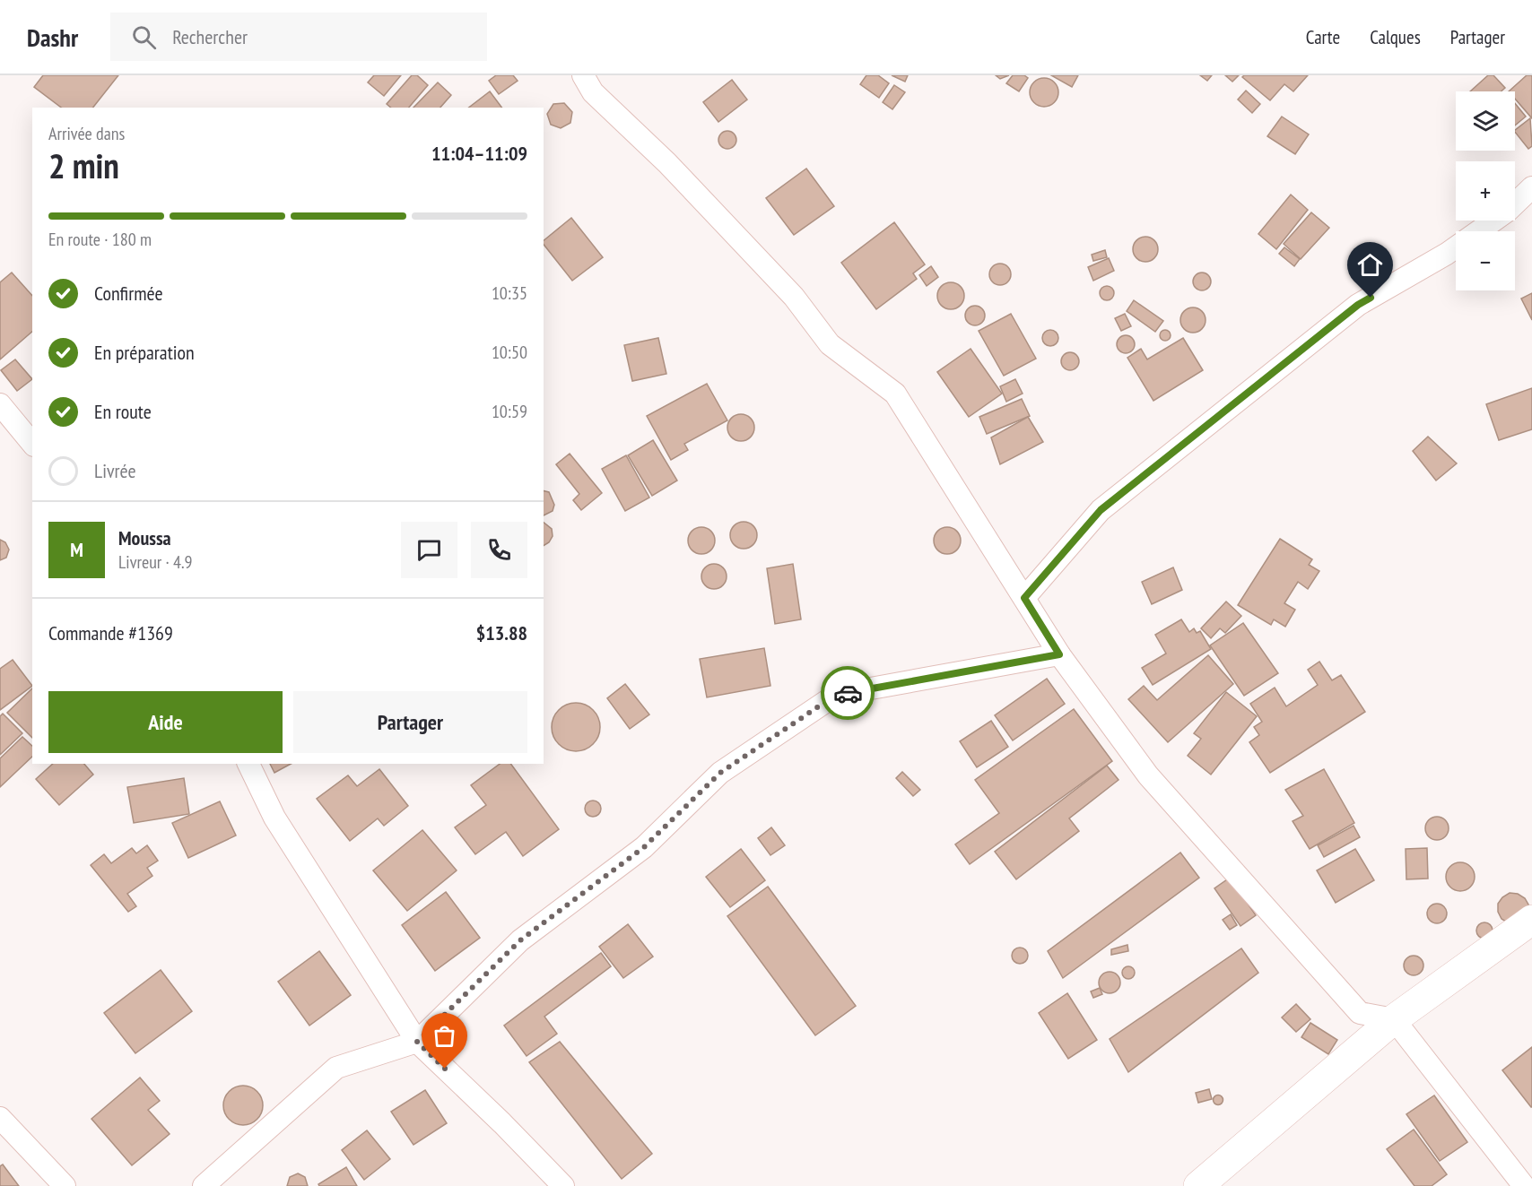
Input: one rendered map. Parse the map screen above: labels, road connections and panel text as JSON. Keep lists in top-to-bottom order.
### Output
{
  "page": {
    "header": "Dashr",
    "search": "Rechercher",
    "nav": ["Carte", "Calques", "Partager"],
    "map_buttons": ["+", "−"],
    "heading": ["2 min", "Arrivée dans", "11:04–11:09"],
    "panel": [
      "Moussa",
      "Livreur · 4.9",
      "Commande #1369",
      "$13.88"
    ],
    "bar": "En route · 180 m",
    "list": [
      ["Confirmée", "10:35"],
      ["En préparation", "10:50"],
      ["En route", "10:59"],
      "Livrée"
    ],
    "round": "M",
    "buttons": ["Aide", "Partager"]
  }
}
